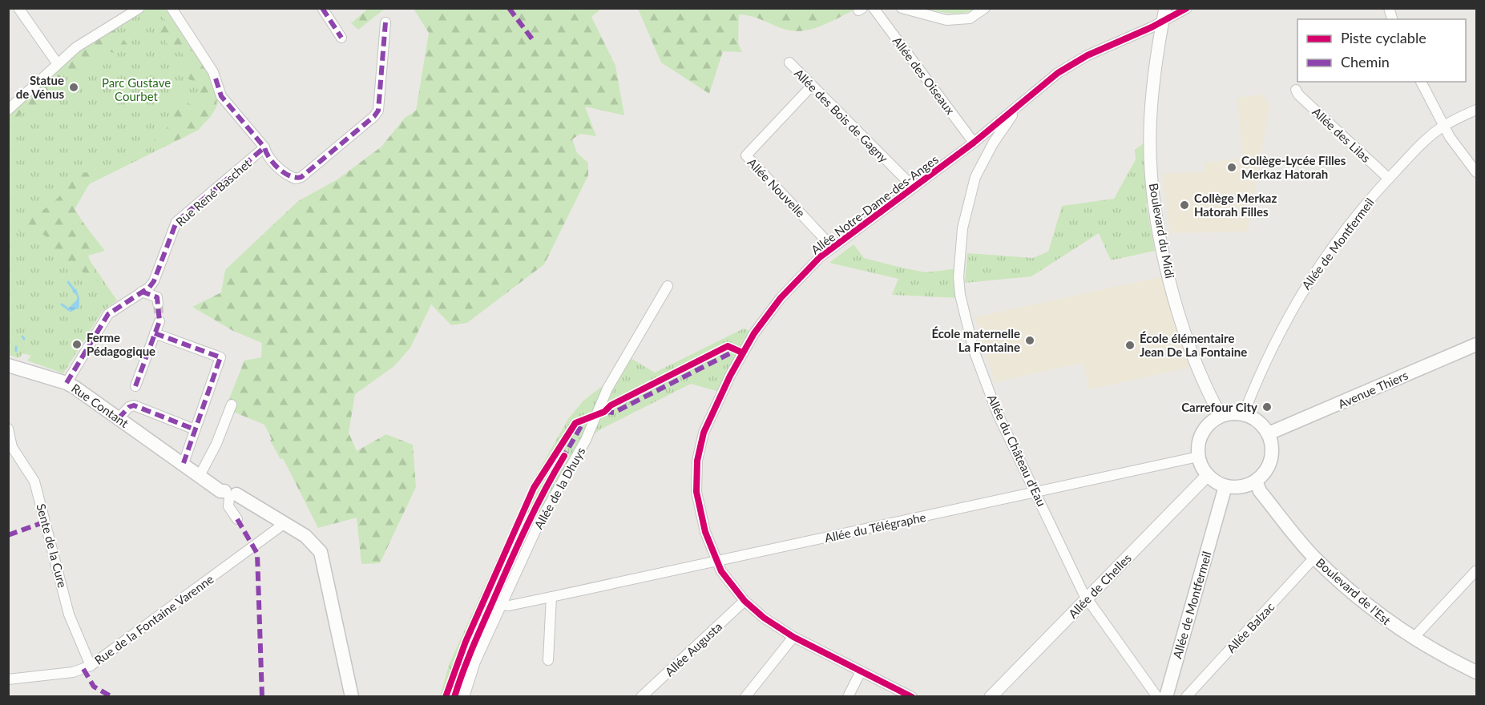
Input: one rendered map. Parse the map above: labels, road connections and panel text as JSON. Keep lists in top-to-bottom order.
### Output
{
  "streets": {
    "main road": [
      "Allée de Montfermeil",
      "Avenue Thiers",
      "Rue Contant",
      "Boulevard de l'Est"
    ],
    "street": [
      "Allée des Oiseaux",
      "Allée des Bois de Gagny",
      "Allée des Lilas",
      "Allée Nouvelle",
      "Rue René Baschet",
      "Allée Notre-Dame-des-Anges",
      "Boulevard du Midi",
      "Allée du Château d'Eau",
      "Allée de la Dhuys",
      "Allée du Télégraphe",
      "Sente de la Cure",
      "Allée de Chelles",
      "Rue de la Fontaine Varenne",
      "Allée Balzac",
      "Allée Augusta"
    ]
  },
  "crossings": [
    ["Allée des Oiseaux", "Allée Notre-Dame-des-Anges"],
    ["Allée des Bois de Gagny", "Allée Nouvelle"],
    ["Allée des Bois de Gagny", "Allée Notre-Dame-des-Anges"],
    ["Allée des Lilas", "Allée de Montfermeil"],
    ["Allée Nouvelle", "Allée Notre-Dame-des-Anges"],
    ["Rue René Baschet", "Rue Contant"],
    ["Allée Notre-Dame-des-Anges", "Boulevard du Midi"],
    ["Allée Notre-Dame-des-Anges", "Allée du Château d'Eau"],
    ["Allée Notre-Dame-des-Anges", "Allée du Télégraphe"],
    ["Allée Notre-Dame-des-Anges", "Allée Augusta"],
    ["Boulevard du Midi", "Allée de Montfermeil"],
    ["Boulevard du Midi", "Avenue Thiers"],
    ["Boulevard du Midi", "Allée du Télégraphe"],
    ["Boulevard du Midi", "Allée de Chelles"],
    ["Boulevard du Midi", "Boulevard de l'Est"],
    ["Allée de Montfermeil", "Avenue Thiers"],
    ["Allée de Montfermeil", "Allée du Télégraphe"],
    ["Allée de Montfermeil", "Allée de Chelles"],
    ["Allée de Montfermeil", "Boulevard de l'Est"],
    ["Avenue Thiers", "Allée du Télégraphe"],
    ["Avenue Thiers", "Allée de Chelles"],
    ["Avenue Thiers", "Boulevard de l'Est"],
    ["Rue Contant", "Rue de la Fontaine Varenne"],
    ["Allée du Château d'Eau", "Allée du Télégraphe"],
    ["Allée du Château d'Eau", "Allée de Chelles"],
    ["Allée de la Dhuys", "Allée du Télégraphe"],
    ["Allée du Télégraphe", "Allée de Chelles"],
    ["Allée du Télégraphe", "Boulevard de l'Est"],
    ["Sente de la Cure", "Rue de la Fontaine Varenne"],
    ["Allée de Chelles", "Boulevard de l'Est"],
    ["Boulevard de l'Est", "Allée Balzac"]
  ],
  "parks": ["Parc Gustave Courbet"],
  "places": [
    "Statue de Vénus",
    "Collège-Lycée Filles Merkaz Hatorah",
    "Collège Merkaz Hatorah Filles",
    "École maternelle La Fontaine",
    "Ferme Pédagogique",
    "École élémentaire Jean De La Fontaine",
    "Carrefour City"
  ],
  "legend": ["Piste cyclable", "Chemin"]
}
